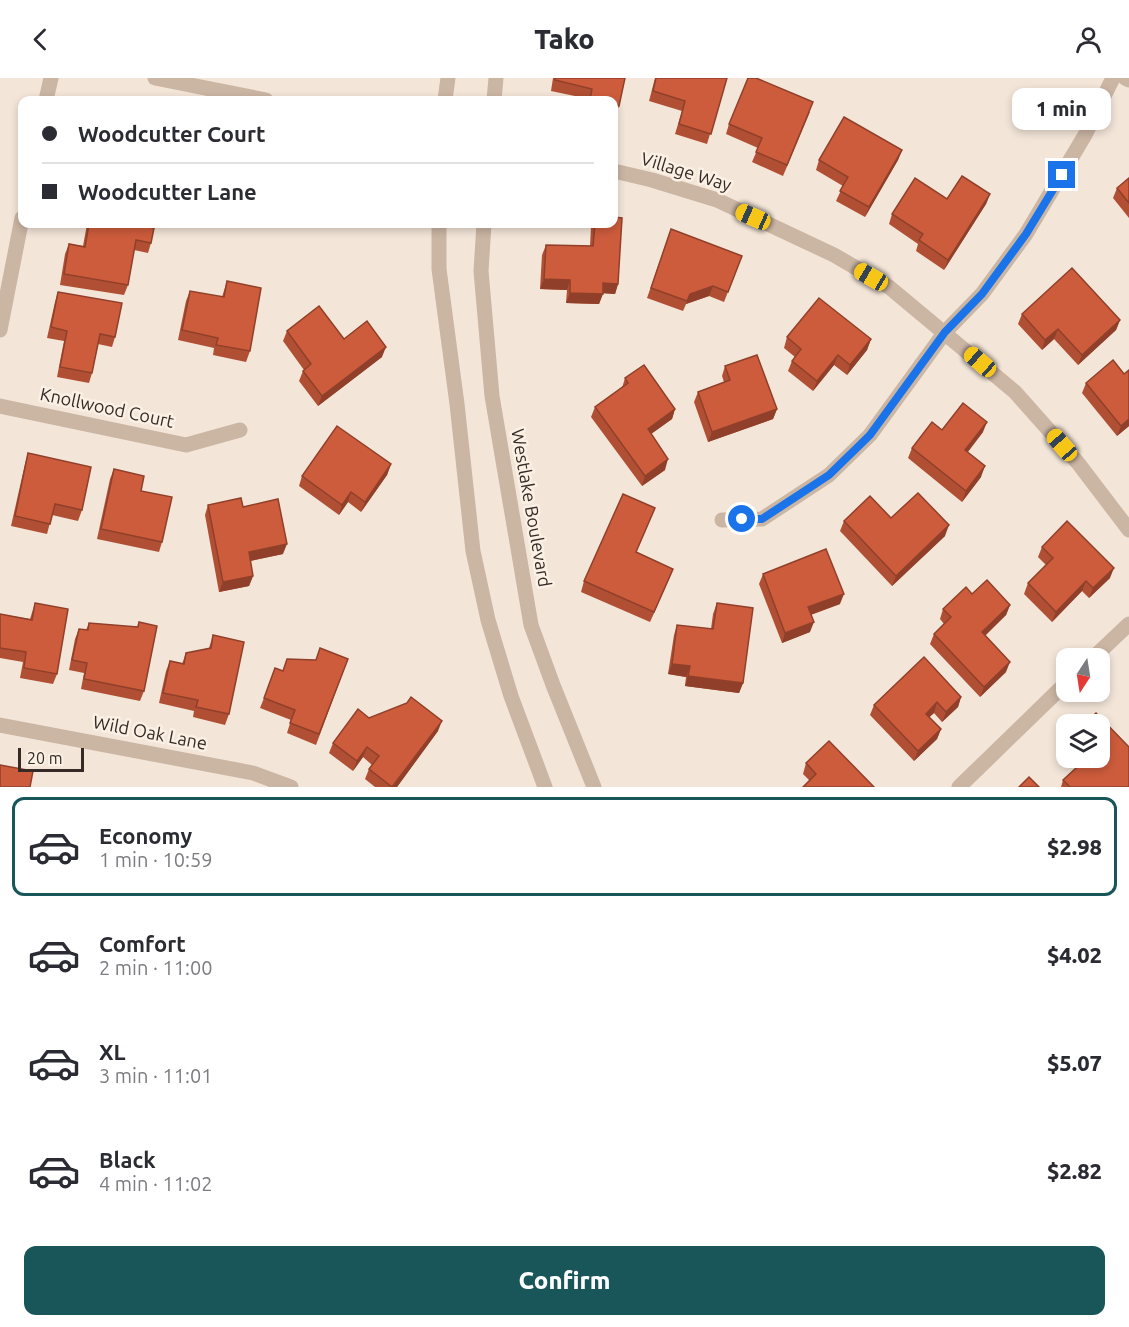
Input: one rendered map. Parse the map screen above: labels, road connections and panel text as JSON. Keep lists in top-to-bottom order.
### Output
{
  "streets": {
    "street": [
      "Village Way",
      "Knollwood Court",
      "Westlake Boulevard",
      "Wild Oak Lane"
    ]
  },
  "scale_bar": "20 m",
  "north": "bottom",
  "page": {
    "header": "Tako",
    "bubble": "1 min",
    "banner": ["Woodcutter Court", "Woodcutter Lane"],
    "scale": "20 m",
    "list": [
      {
        "name": "Economy",
        "note": "1 min · 10:59",
        "value": "$2.98"
      },
      {
        "name": "Comfort",
        "note": "2 min · 11:00",
        "value": "$4.02"
      },
      {
        "name": "XL",
        "note": "3 min · 11:01",
        "value": "$5.07"
      },
      {
        "name": "Black",
        "note": "4 min · 11:02",
        "value": "$2.82"
      }
    ],
    "buttons": "Confirm"
  }
}
